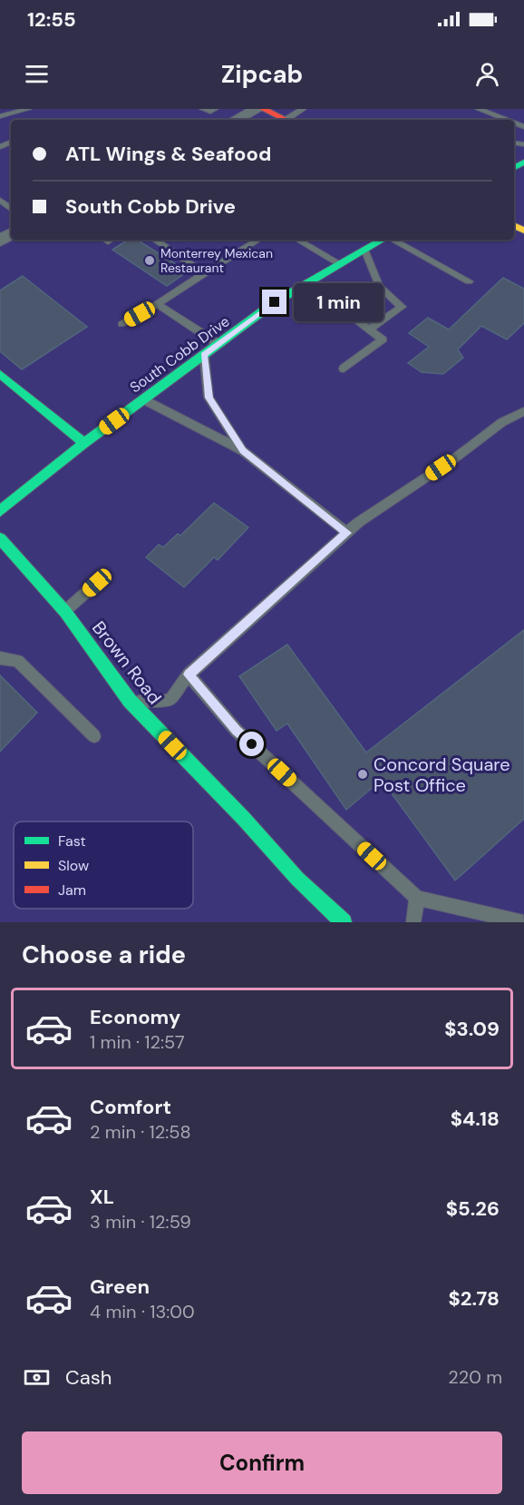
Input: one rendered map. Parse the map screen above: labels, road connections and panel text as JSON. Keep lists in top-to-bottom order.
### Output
{
  "streets": {
    "main road": ["South Cobb Drive", "Brown Road"]
  },
  "places": ["Monterrey Mexican Restaurant", "Concord Square Post Office"],
  "legend": ["Fast", "Slow", "Jam"],
  "page": {
    "status": "12:55",
    "header": "Zipcab",
    "banner": ["ATL Wings & Seafood", "South Cobb Drive"],
    "bubble": "1 min",
    "heading": "Choose a ride",
    "list": [
      {
        "name": "Economy",
        "note": "1 min · 12:57",
        "value": "$3.09"
      },
      {
        "name": "Comfort",
        "note": "2 min · 12:58",
        "value": "$4.18"
      },
      {
        "name": "XL",
        "note": "3 min · 12:59",
        "value": "$5.26"
      },
      {
        "name": "Green",
        "note": "4 min · 13:00",
        "value": "$2.78"
      }
    ],
    "pay": ["Cash", "220 m"],
    "buttons": "Confirm"
  }
}
